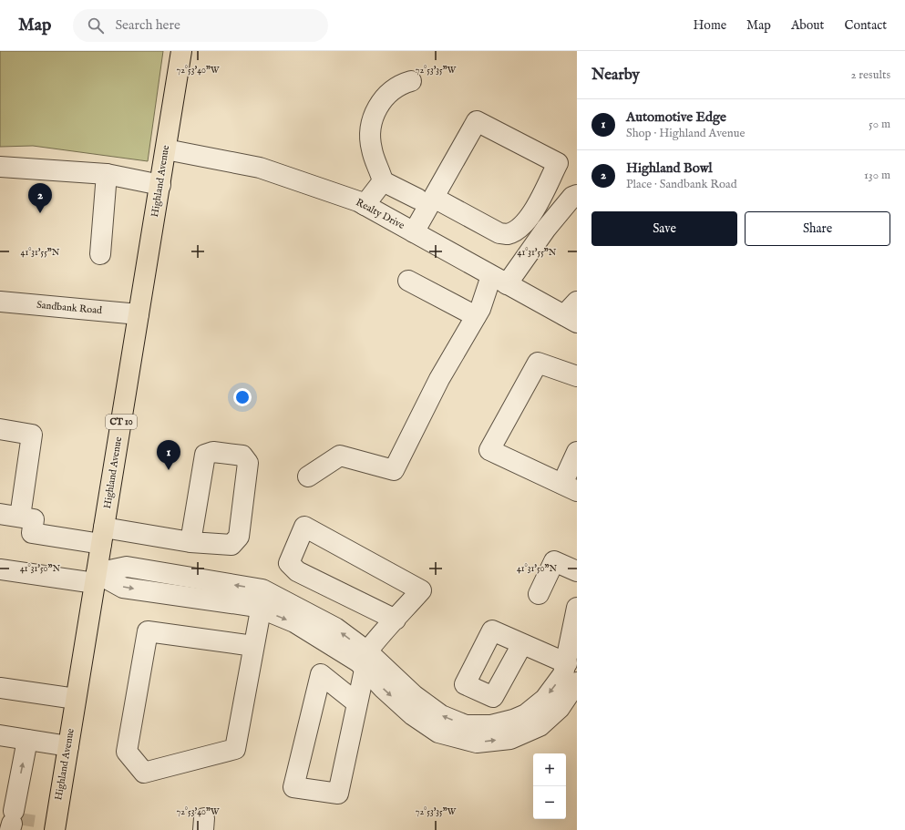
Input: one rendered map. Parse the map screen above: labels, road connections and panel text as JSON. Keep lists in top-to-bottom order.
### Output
{
  "streets": {
    "highway": ["Highland Avenue", "CT 10"],
    "street": ["Realty Drive", "Sandbank Road"]
  },
  "crossings": [
    ["Highland Avenue", "Realty Drive"],
    ["Highland Avenue", "Sandbank Road"]
  ],
  "page": {
    "header": "Map",
    "search": "Search here",
    "nav": [
      "Home",
      "Map",
      "About",
      "Contact"
    ],
    "heading": ["Nearby", "2 results"],
    "list": [
      {
        "mark": "1",
        "name": "Automotive Edge",
        "note": "Shop · Highland Avenue",
        "value": "50 m"
      },
      {
        "mark": "2",
        "name": "Highland Bowl",
        "note": "Place · Sandbank Road",
        "value": "130 m"
      }
    ],
    "pins": ["2", "1"],
    "buttons": ["Save", "Share"],
    "map_buttons": ["+", "−"]
  },
  "coordinates": [
    "72°53'40\"W",
    "72°53'35\"W",
    "41°31'55\"N",
    "41°31'50\"N"
  ]
}
